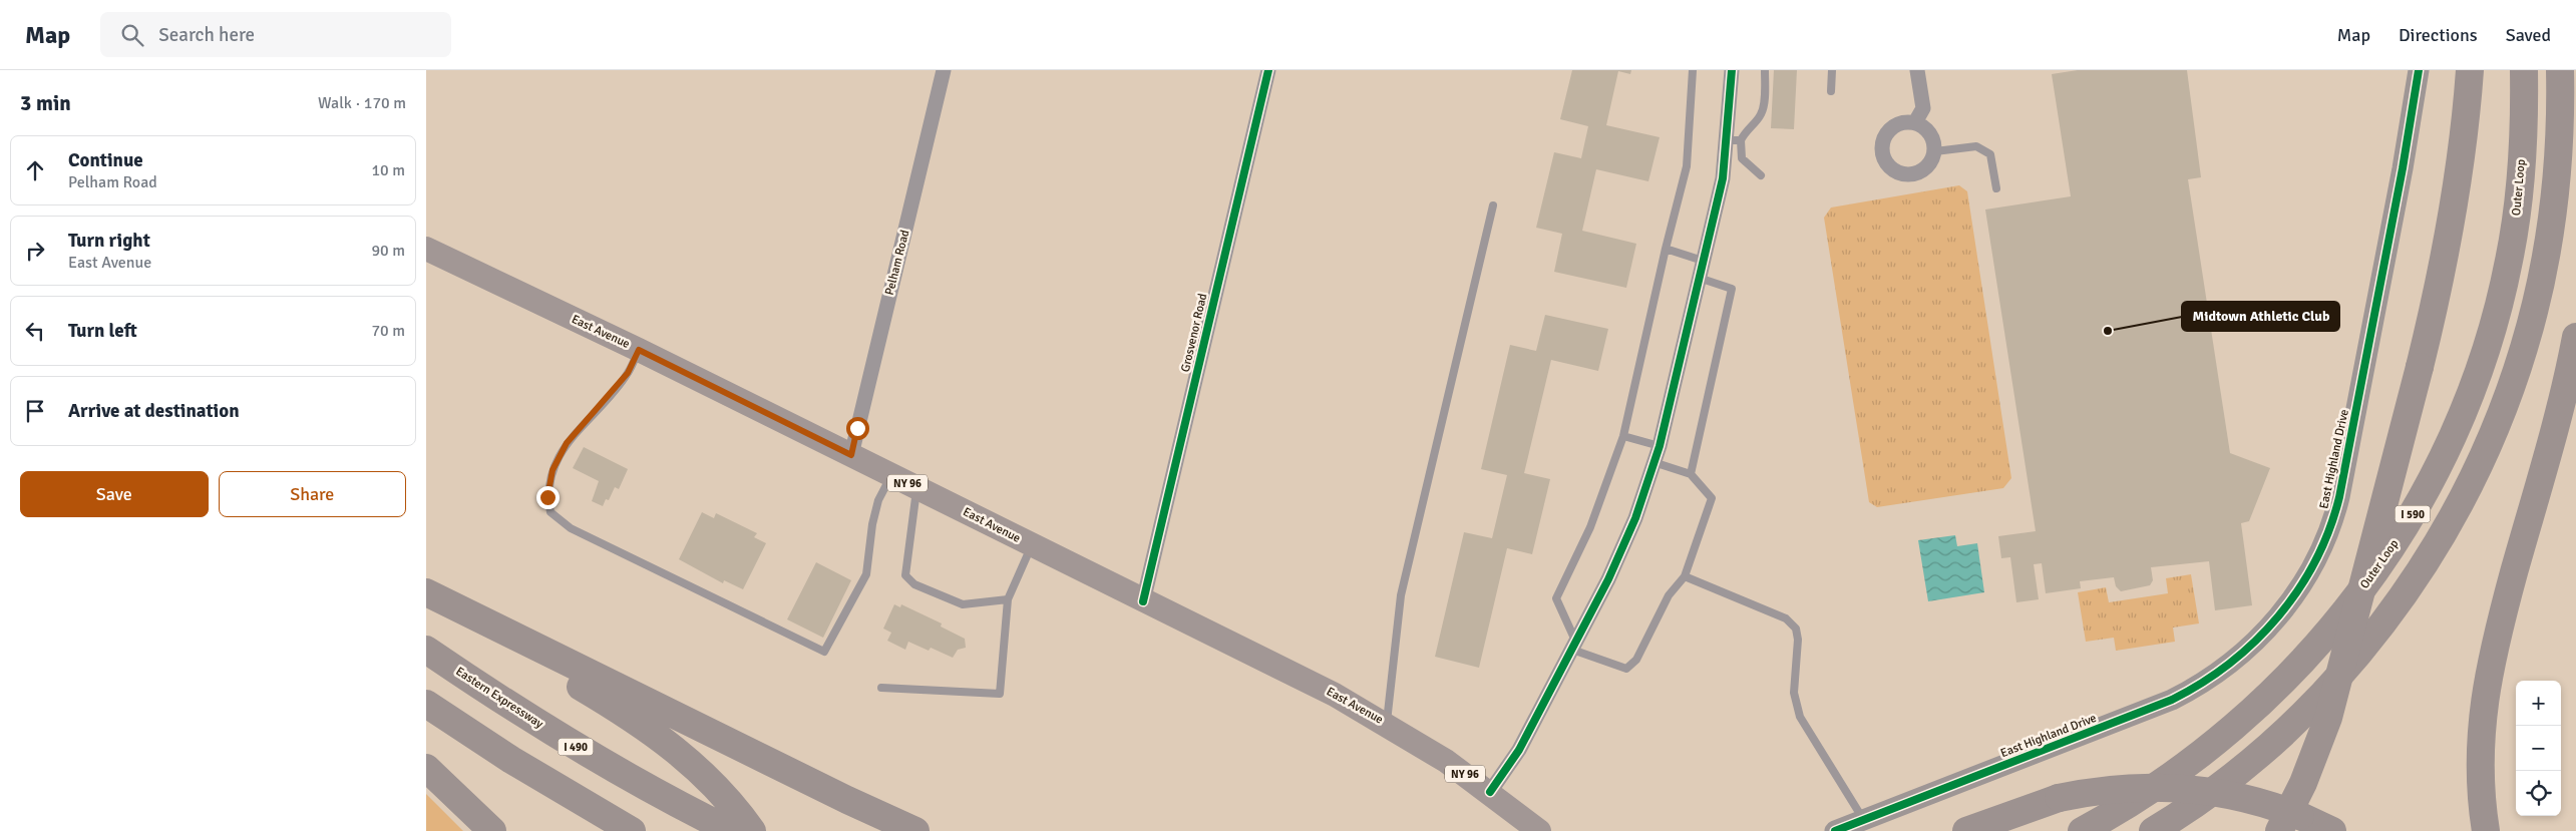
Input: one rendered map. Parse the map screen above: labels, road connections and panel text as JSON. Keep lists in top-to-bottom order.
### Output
{
  "streets": {
    "highway": [
      "Outer Loop",
      "I 590",
      "Eastern Expressway",
      "I 490"
    ],
    "main road": ["East Avenue", "NY 96"],
    "street": ["Pelham Road", "Grosvenor Road", "East Highland Drive"]
  },
  "crossings": [
    ["Pelham Road", "East Avenue"],
    ["East Avenue", "Grosvenor Road"]
  ],
  "places": ["Midtown Athletic Club"],
  "page": {
    "header": "Map",
    "search": "Search here",
    "nav": ["Map", "Directions", "Saved"],
    "heading": ["3 min", "Walk · 170 m"],
    "list": [
      ["Continue", "Pelham Road", "10 m"],
      ["Turn right", "East Avenue", "90 m"],
      ["Turn left", "70 m"],
      "Arrive at destination"
    ],
    "buttons": ["Save", "Share"],
    "map_buttons": ["+", "−"]
  }
}
